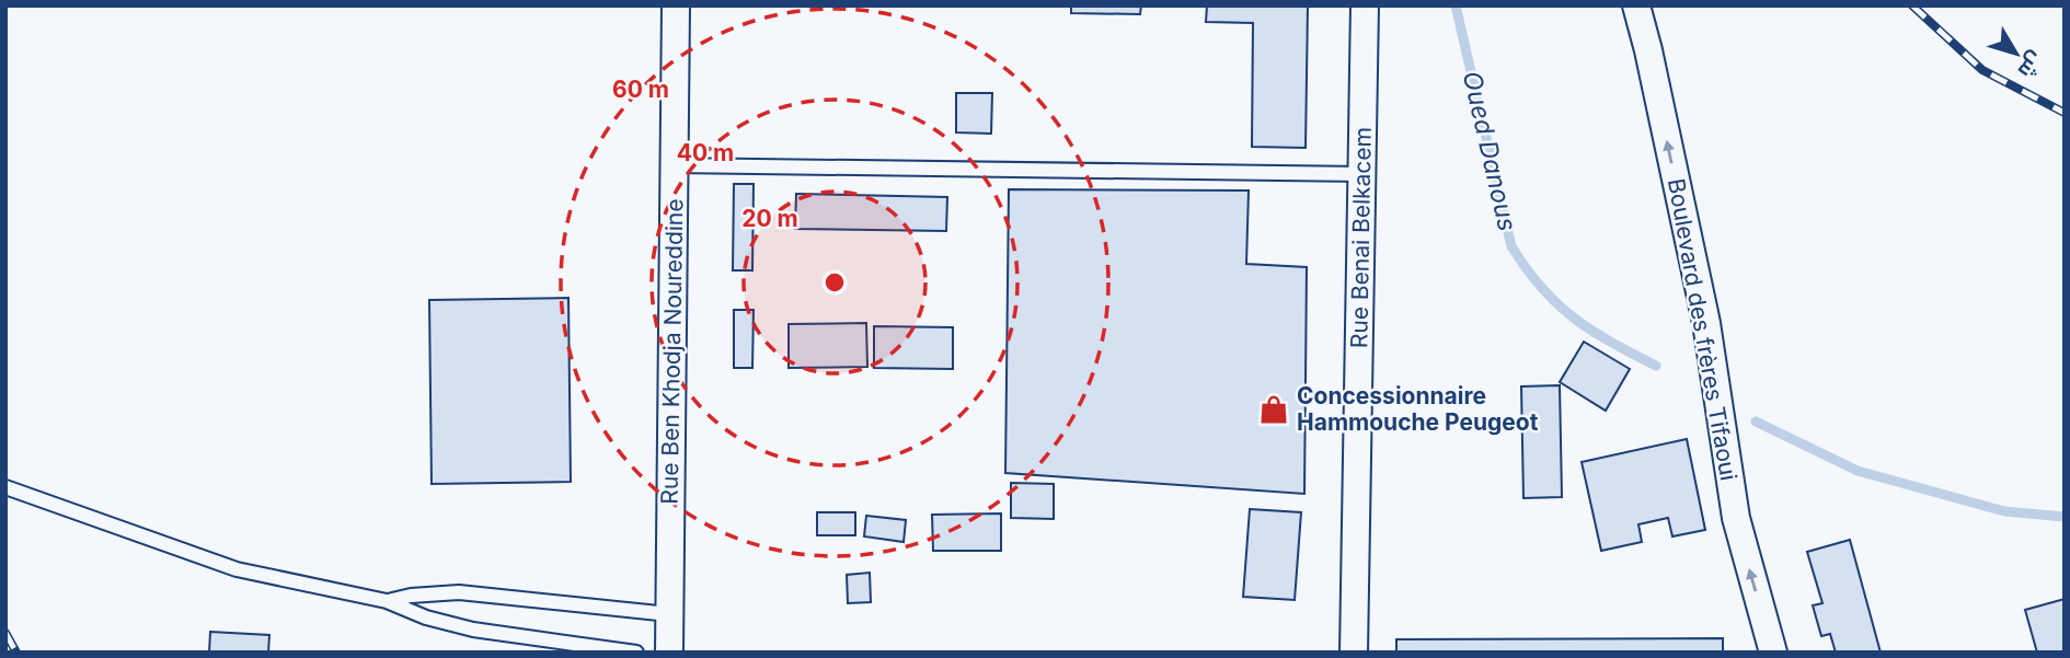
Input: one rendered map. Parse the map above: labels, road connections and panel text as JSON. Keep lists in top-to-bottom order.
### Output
{
  "streets": {
    "street": ["Rue Benai Belkacem", "Boulevard des frères Tifaoui", "Rue Ben Khodja Noureddine"]
  },
  "one_way": ["Boulevard des frères Tifaoui"],
  "water": ["Oued Danous"],
  "places": {
    "shop": ["Concessionnaire Hammouche Peugeot"]
  },
  "north": "bottom right",
  "rings": ["60 m", "40 m", "20 m"]
}
